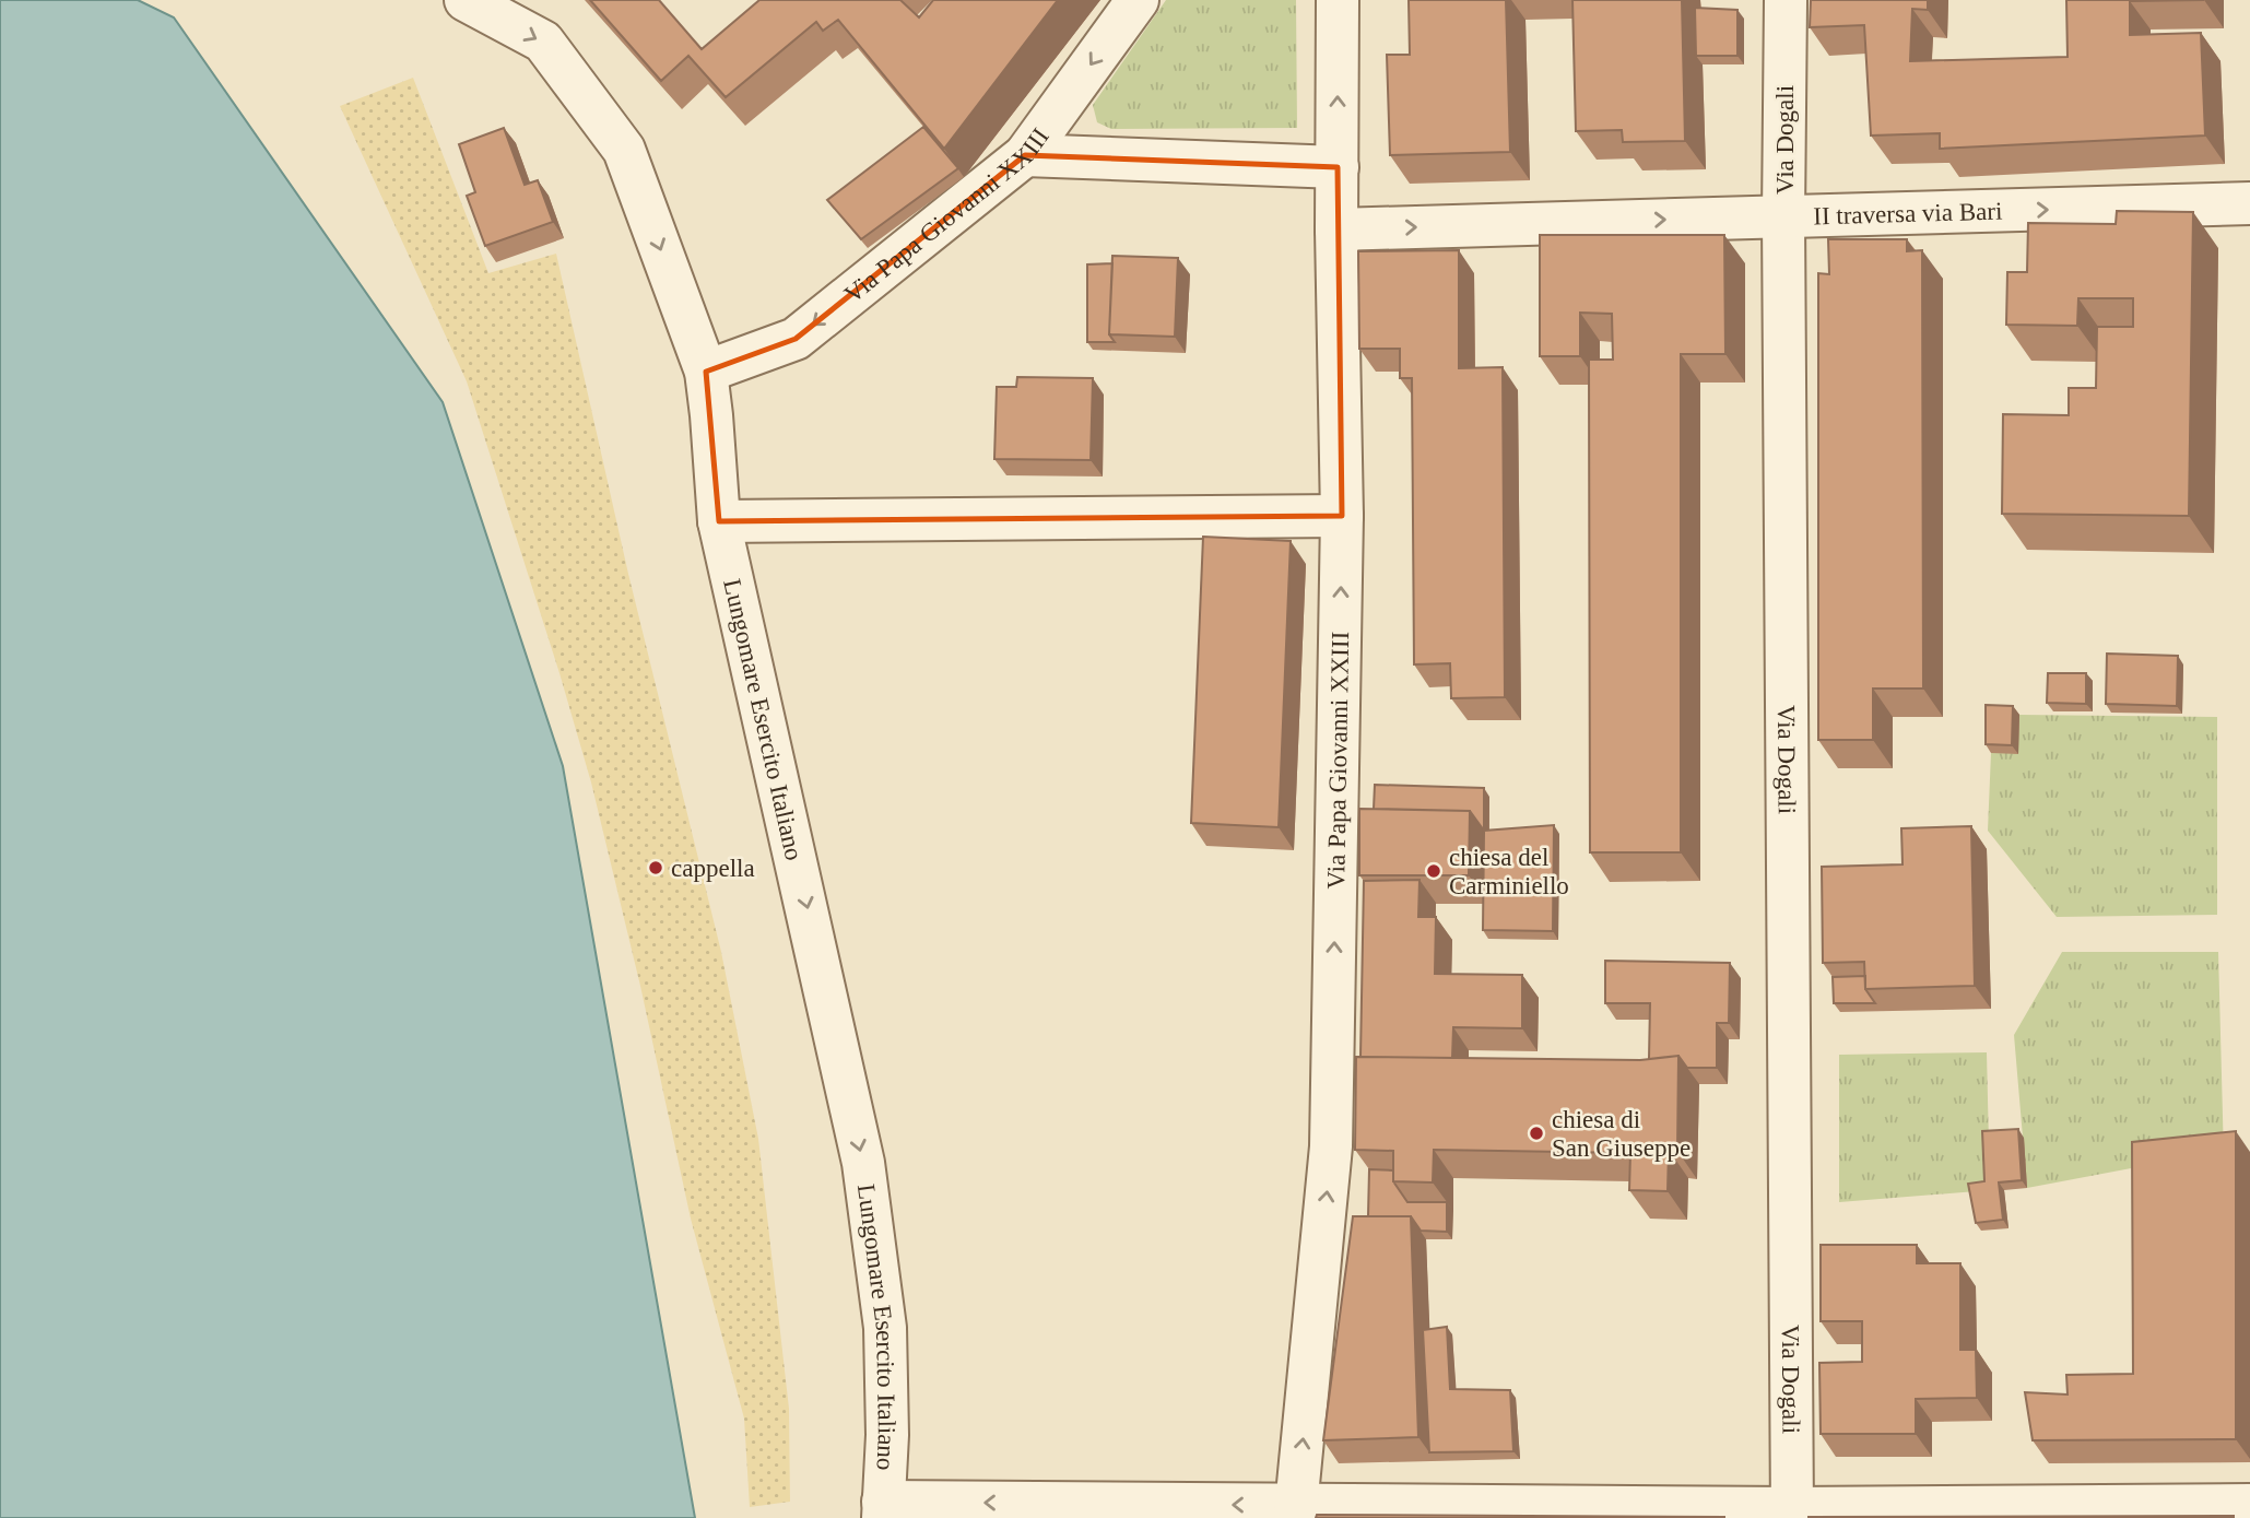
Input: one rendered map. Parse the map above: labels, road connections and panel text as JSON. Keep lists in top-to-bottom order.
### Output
{
  "streets": {
    "street": [
      "Via Dogali",
      "Via Papa Giovanni XXIII",
      "II traversa via Bari",
      "Lungomare Esercito Italiano"
    ]
  },
  "crossings": [
    ["Via Dogali", "II traversa via Bari"],
    ["Via Papa Giovanni XXIII", "II traversa via Bari"],
    ["Via Papa Giovanni XXIII", "Lungomare Esercito Italiano"]
  ],
  "one_way": ["II traversa via Bari", "Lungomare Esercito Italiano"],
  "places": ["cappella", "chiesa del Carminiello", "chiesa di San Giuseppe"]
}
